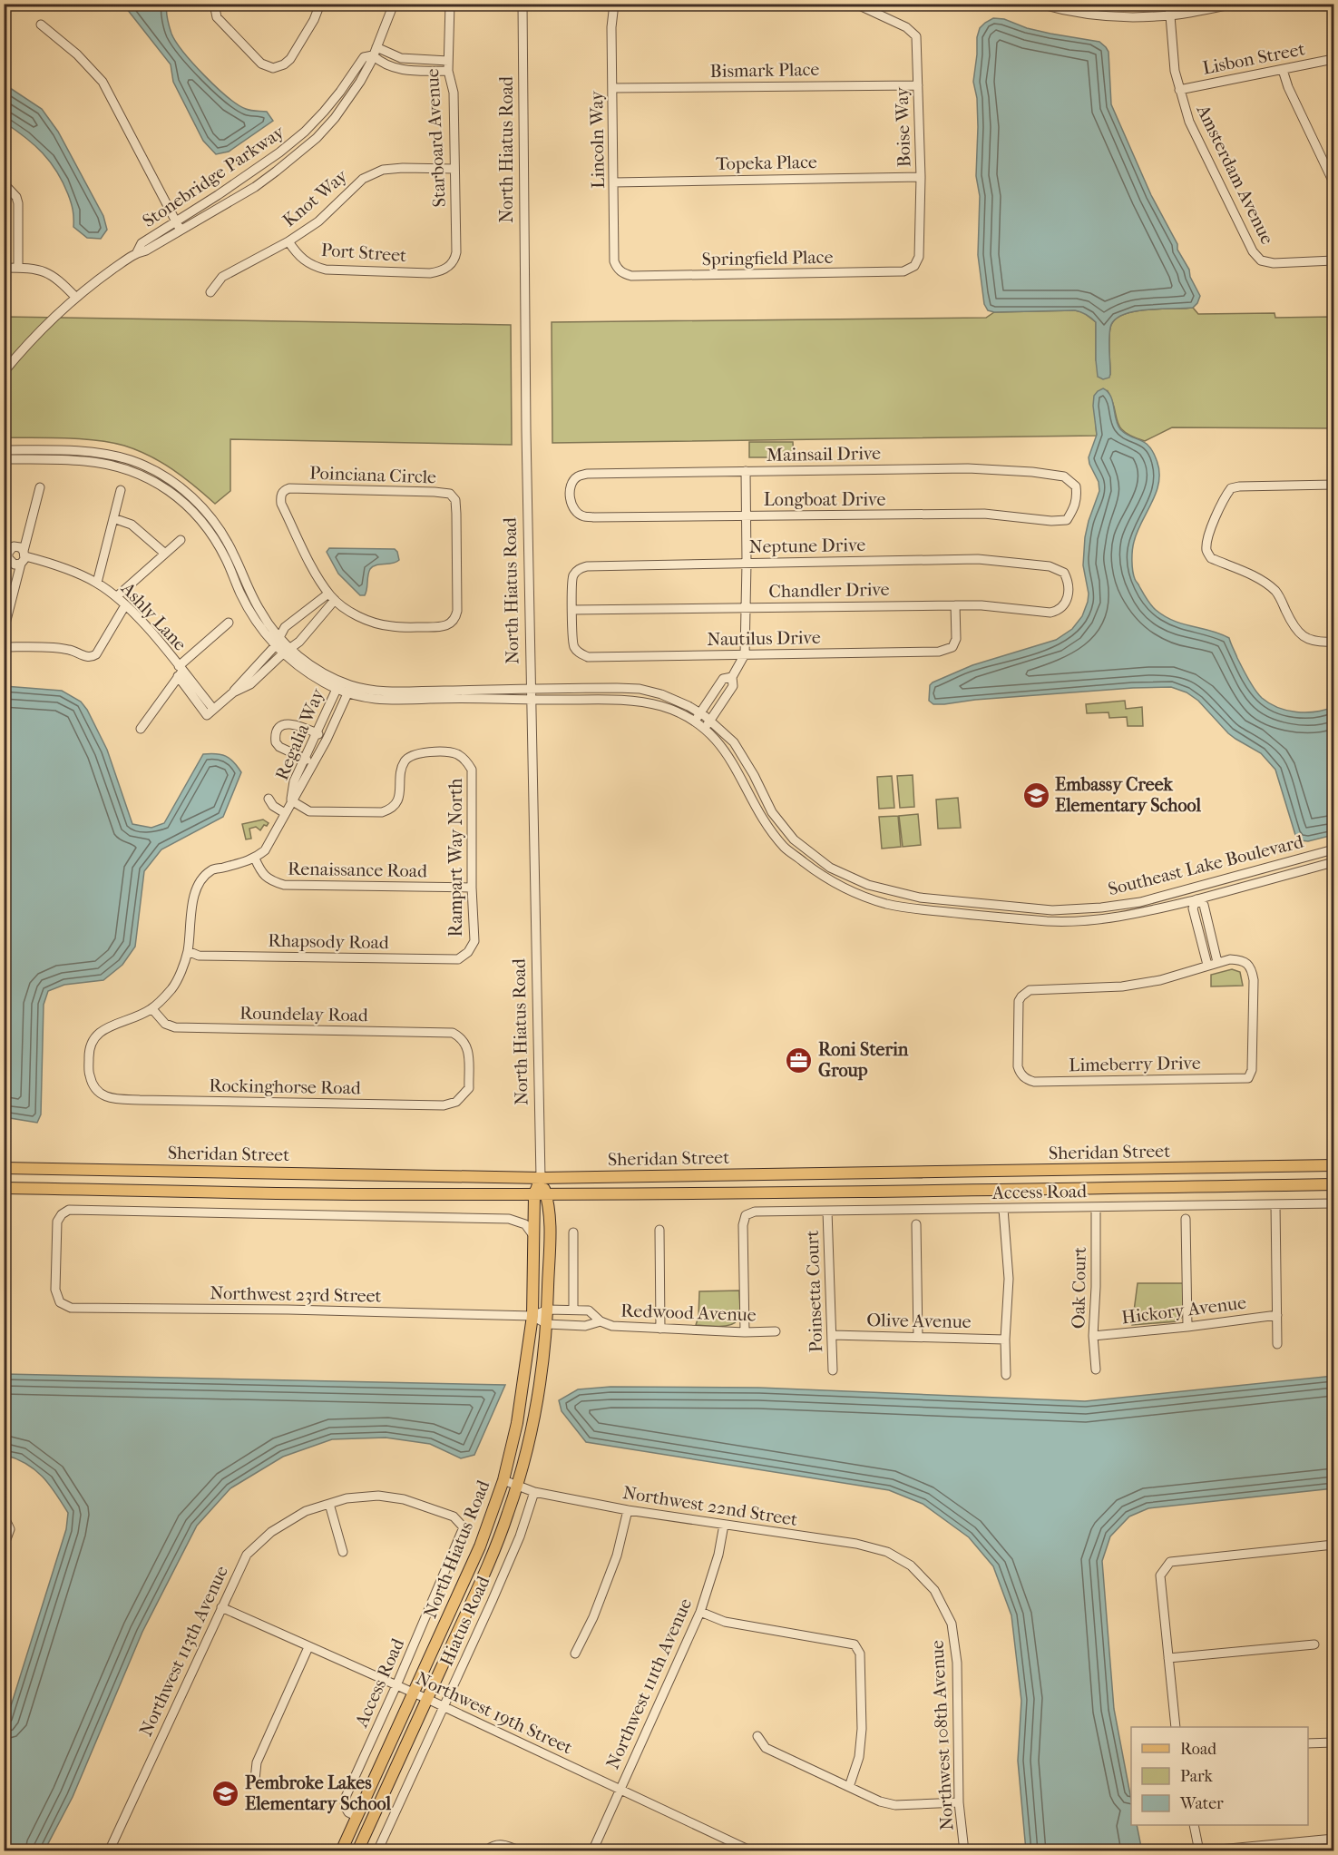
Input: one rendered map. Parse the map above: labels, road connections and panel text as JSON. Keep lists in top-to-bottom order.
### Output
{
  "streets": {
    "main road": ["North Hiatus Road", "Sheridan Street"],
    "street": [
      "Lisbon Street",
      "Bismark Place",
      "Boise Way",
      "Starboard Avenue",
      "Lincoln Way",
      "Topeka Place",
      "Amsterdam Avenue",
      "Stonebridge Parkway",
      "Knot Way",
      "Port Street",
      "Springfield Place",
      "Mainsail Drive",
      "Poinciana Circle",
      "Longboat Drive",
      "Neptune Drive",
      "Chandler Drive",
      "Ashly Lane",
      "Nautilus Drive",
      "Regalia Way",
      "Rampart Way North",
      "Southeast Lake Boulevard",
      "Renaissance Road",
      "Rhapsody Road",
      "Roundelay Road",
      "Limeberry Drive",
      "Rockinghorse Road",
      "Access Road",
      "Oak Court",
      "Poinsetta Court",
      "Northwest 23rd Street",
      "Hickory Avenue",
      "Redwood Avenue",
      "Olive Avenue",
      "Northwest 22nd Street",
      "Hiatus Road",
      "Northwest 113th Avenue",
      "Northwest 111th Avenue",
      "Northwest 19th Street",
      "Northwest 108th Avenue"
    ]
  },
  "crossings": [
    ["Lisbon Street", "Amsterdam Avenue"],
    ["Bismark Place", "Boise Way"],
    ["Bismark Place", "Lincoln Way"],
    ["Boise Way", "Topeka Place"],
    ["Boise Way", "Springfield Place"],
    ["Starboard Avenue", "Knot Way"],
    ["Starboard Avenue", "Port Street"],
    ["Lincoln Way", "Topeka Place"],
    ["Lincoln Way", "Springfield Place"],
    ["North Hiatus Road", "Southeast Lake Boulevard"],
    ["North Hiatus Road", "Sheridan Street"],
    ["North Hiatus Road", "Access Road"],
    ["North Hiatus Road", "Northwest 23rd Street"],
    ["North Hiatus Road", "Redwood Avenue"],
    ["North Hiatus Road", "Northwest 22nd Street"],
    ["North Hiatus Road", "Northwest 19th Street"],
    ["Knot Way", "Port Street"],
    ["Mainsail Drive", "Longboat Drive"],
    ["Neptune Drive", "Chandler Drive"],
    ["Neptune Drive", "Nautilus Drive"],
    ["Chandler Drive", "Nautilus Drive"],
    ["Regalia Way", "Rampart Way North"],
    ["Regalia Way", "Southeast Lake Boulevard"],
    ["Regalia Way", "Renaissance Road"],
    ["Rampart Way North", "Renaissance Road"],
    ["Rampart Way North", "Rhapsody Road"],
    ["Roundelay Road", "Rockinghorse Road"],
    ["Access Road", "Oak Court"],
    ["Access Road", "Poinsetta Court"],
    ["Access Road", "Redwood Avenue"],
    ["Access Road", "Northwest 113th Avenue"],
    ["Access Road", "Northwest 19th Street"],
    ["Oak Court", "Hickory Avenue"],
    ["Poinsetta Court", "Olive Avenue"],
    ["Northwest 23rd Street", "Redwood Avenue"],
    ["Northwest 22nd Street", "Hiatus Road"],
    ["Northwest 22nd Street", "Northwest 111th Avenue"],
    ["Northwest 22nd Street", "Northwest 108th Avenue"],
    ["Hiatus Road", "Northwest 19th Street"],
    ["Northwest 113th Avenue", "Northwest 19th Street"],
    ["Northwest 111th Avenue", "Northwest 19th Street"]
  ],
  "places": {
    "school or university": ["Embassy Creek Elementary School", "Pembroke Lakes Elementary School"],
    "office": ["Roni Sterin Group"]
  },
  "legend": ["Road", "Park", "Water"]
}
